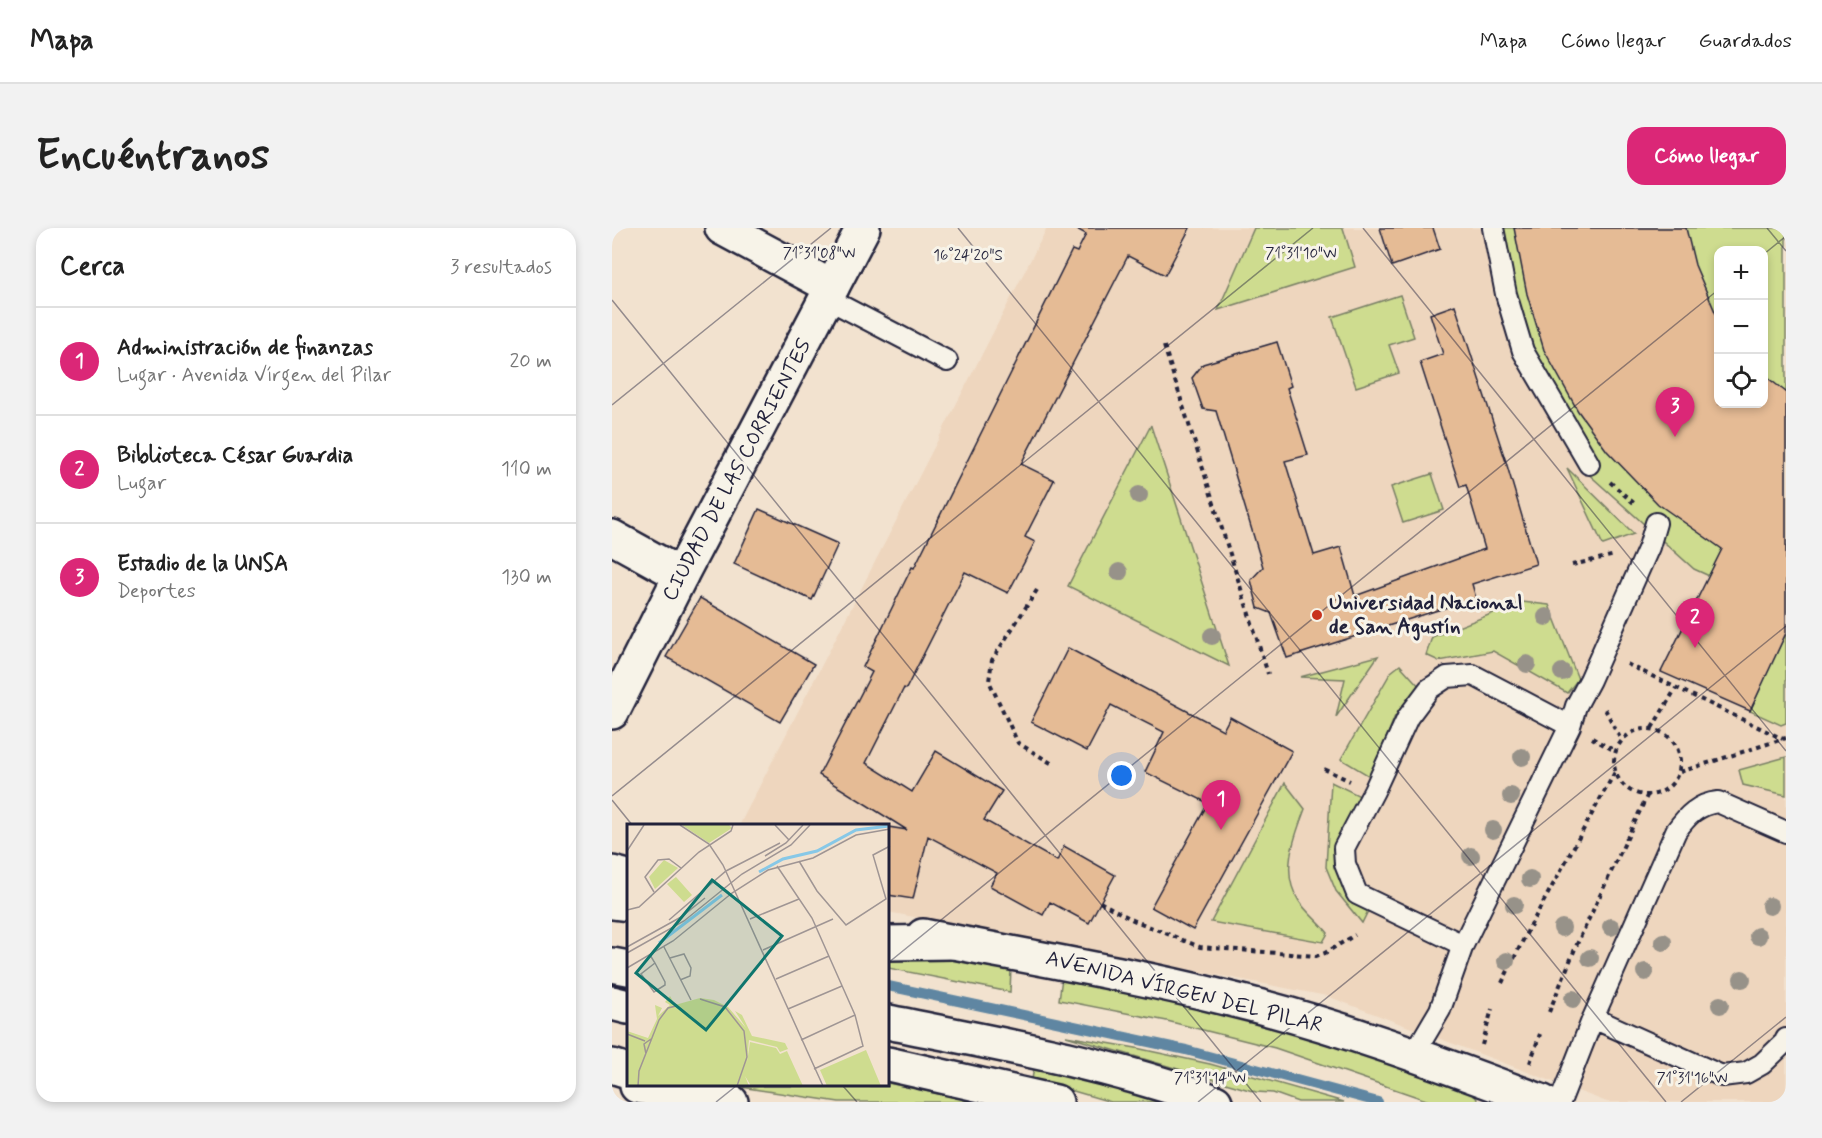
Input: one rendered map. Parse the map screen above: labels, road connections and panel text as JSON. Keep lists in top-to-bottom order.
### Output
{
  "streets": {
    "main road": ["CIUDAD DE LAS CORRIENTES", "AVENIDA VÍRGEN DEL PILAR"]
  },
  "places": ["Universidad Nacional de San Agustín"],
  "page": {
    "header": "Mapa",
    "nav": ["Mapa", "Cómo llegar", "Guardados"],
    "buttons": "Cómo llegar",
    "title": "Encuéntranos",
    "heading": ["Cerca", "3 resultados"],
    "map_buttons": ["+", "−"],
    "list": [
      {
        "mark": "1",
        "name": "Administración de finanzas",
        "note": "Lugar · Avenida Vírgen del Pilar",
        "value": "20 m"
      },
      {
        "mark": "2",
        "name": "Biblioteca César Guardia",
        "note": "Lugar",
        "value": "110 m"
      },
      {
        "mark": "3",
        "name": "Estadio de la UNSA",
        "note": "Deportes",
        "value": "130 m"
      }
    ],
    "pins": ["3", "2", "1"]
  },
  "coordinates": [
    "71°31'08\"W",
    "71°31'10\"W",
    "16°24'20\"S",
    "71°31'14\"W",
    "71°31'16\"W"
  ]
}
